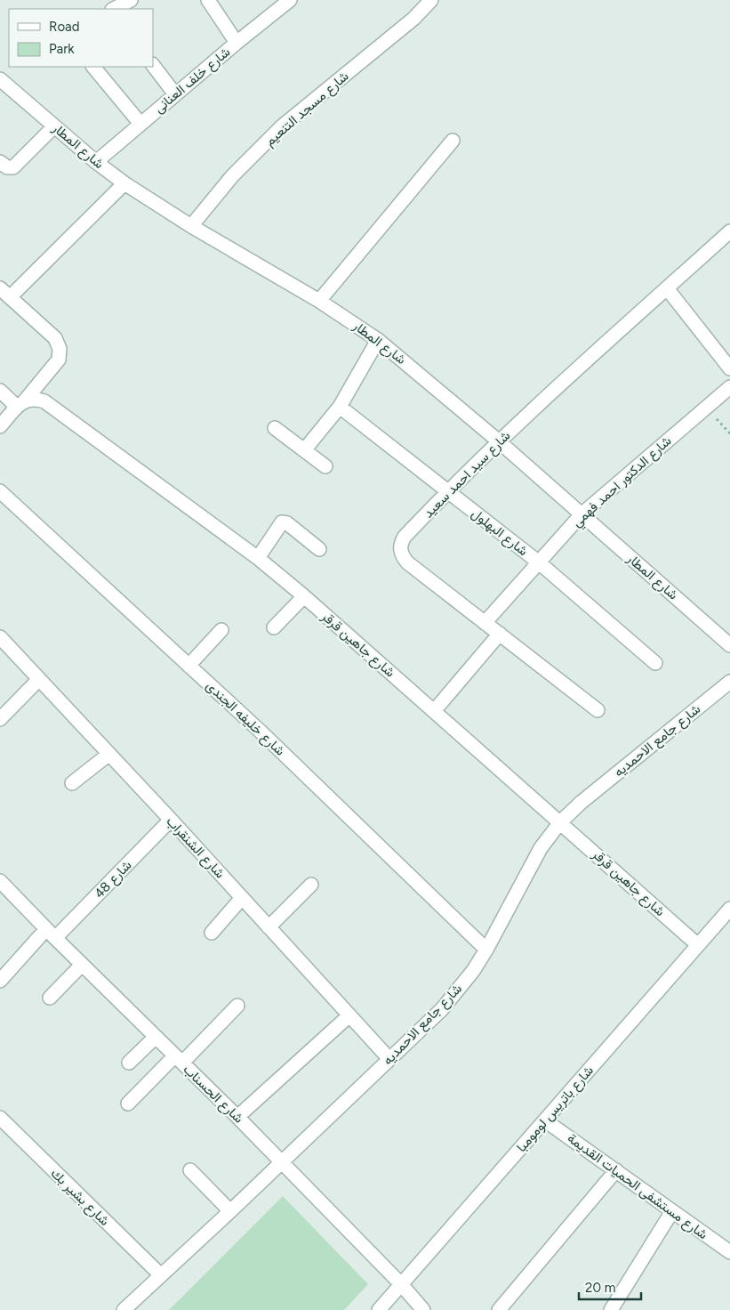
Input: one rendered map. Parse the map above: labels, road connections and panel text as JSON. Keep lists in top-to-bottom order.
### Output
{
  "streets": {
    "street": [
      "شارع خلف العنانى",
      "شارع مسجد التنعيم",
      "شارع المطار",
      "شارع سيد احمد سعيد",
      "شارع الدكتور احمد فهمي",
      "شارع البهلول",
      "شارع جاهين قرقر",
      "شارع خليفه الجندى",
      "شارع جامع الاحمديه",
      "شارع الشنقراب",
      "شارع 48",
      "شارع الحسناب",
      "شارع باتريس لومومبا",
      "شارع مستشفى الحميات القديمة",
      "شارع بشير بك"
    ]
  },
  "crossings": [
    ["شارع خلف العنانى", "شارع المطار"],
    ["شارع مسجد التنعيم", "شارع المطار"],
    ["شارع المطار", "شارع سيد احمد سعيد"],
    ["شارع المطار", "شارع الدكتور احمد فهمي"],
    ["شارع سيد احمد سعيد", "شارع الدكتور احمد فهمي"],
    ["شارع سيد احمد سعيد", "شارع البهلول"],
    ["شارع الدكتور احمد فهمي", "شارع البهلول"],
    ["شارع جاهين قرقر", "شارع جامع الاحمديه"],
    ["شارع جاهين قرقر", "شارع باتريس لومومبا"],
    ["شارع خليفه الجندى", "شارع جامع الاحمديه"],
    ["شارع جامع الاحمديه", "شارع الشنقراب"],
    ["شارع جامع الاحمديه", "شارع الحسناب"],
    ["شارع جامع الاحمديه", "شارع بشير بك"],
    ["شارع الشنقراب", "شارع 48"],
    ["شارع 48", "شارع الحسناب"],
    ["شارع الحسناب", "شارع باتريس لومومبا"],
    ["شارع باتريس لومومبا", "شارع مستشفى الحميات القديمة"]
  ],
  "legend": ["Road", "Park"],
  "scale_bar": "20 m"
}
